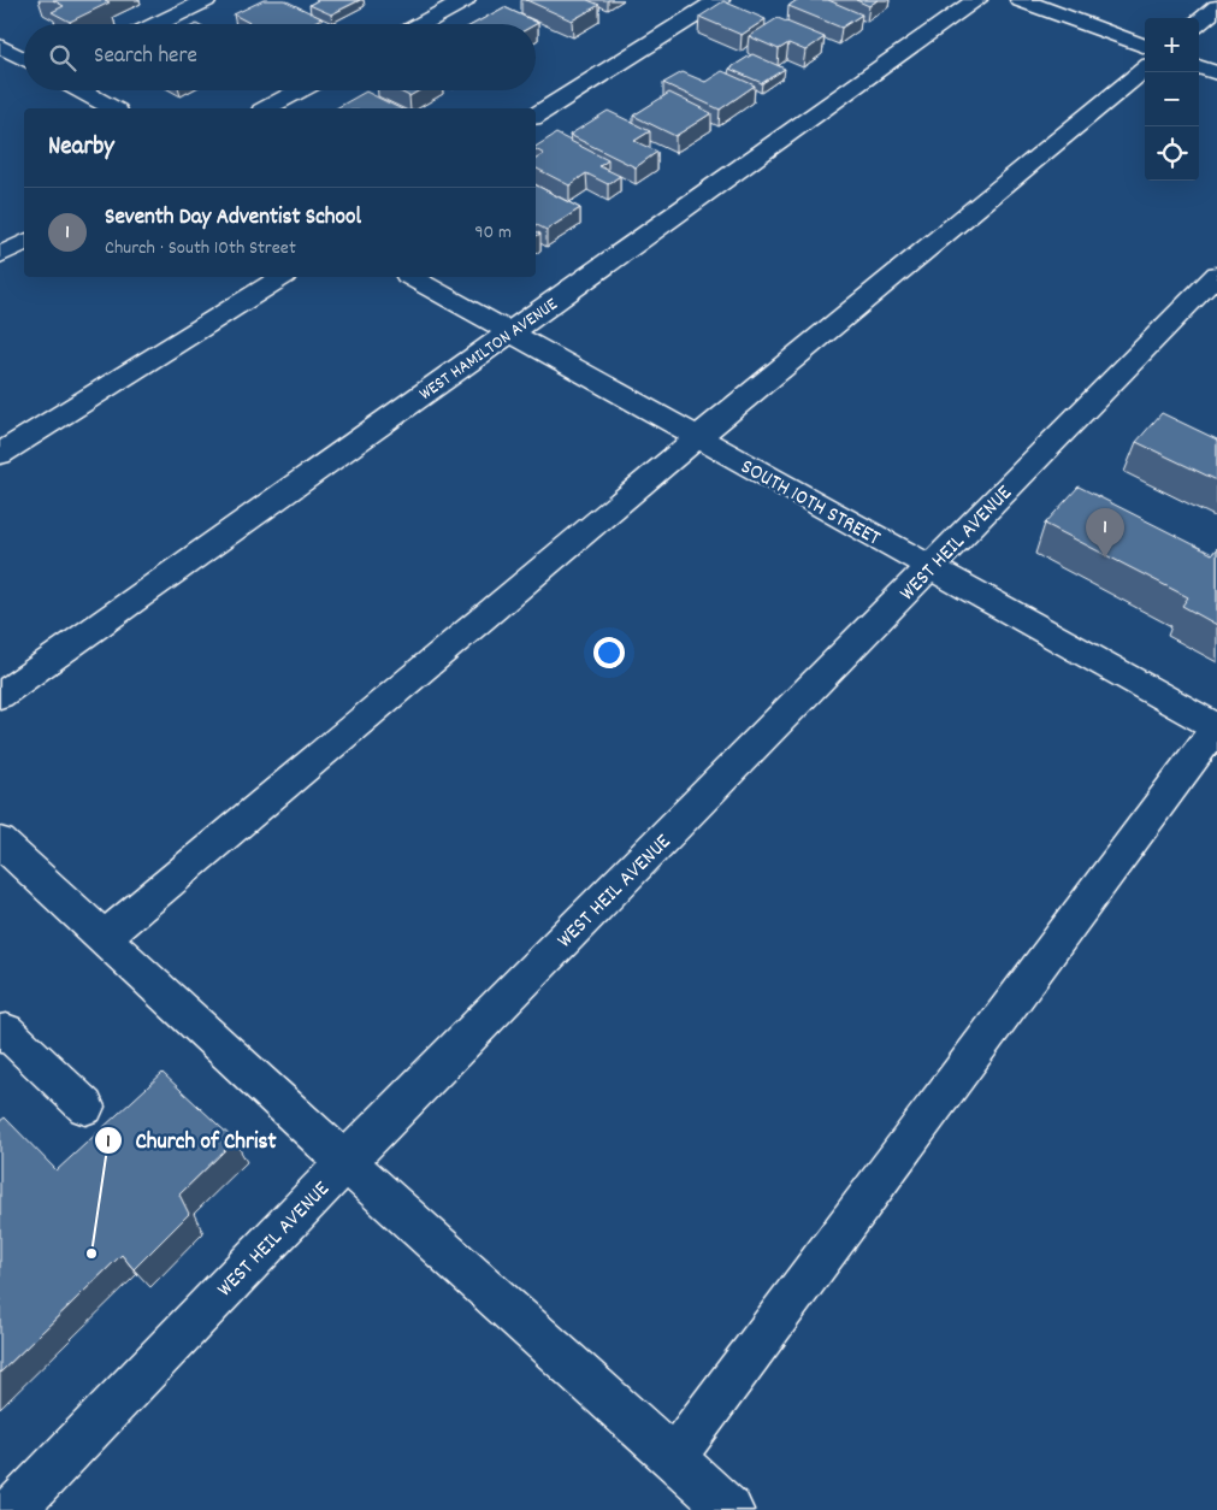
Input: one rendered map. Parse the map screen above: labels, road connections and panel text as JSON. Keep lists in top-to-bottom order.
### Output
{
  "streets": {
    "street": ["WEST HAMILTON AVENUE", "SOUTH 10TH STREET", "WEST HEIL AVENUE"]
  },
  "crossings": [
    ["WEST HAMILTON AVENUE", "SOUTH 10TH STREET"],
    ["SOUTH 10TH STREET", "WEST HEIL AVENUE"]
  ],
  "places": ["Church of Christ"],
  "page": {
    "map_buttons": ["+", "−"],
    "search": "Search here",
    "heading": "Nearby",
    "list": [
      {
        "mark": "1",
        "name": "Seventh Day Adventist School",
        "note": "Church · South 10th Street",
        "value": "90 m"
      }
    ],
    "pins": "1"
  }
}
